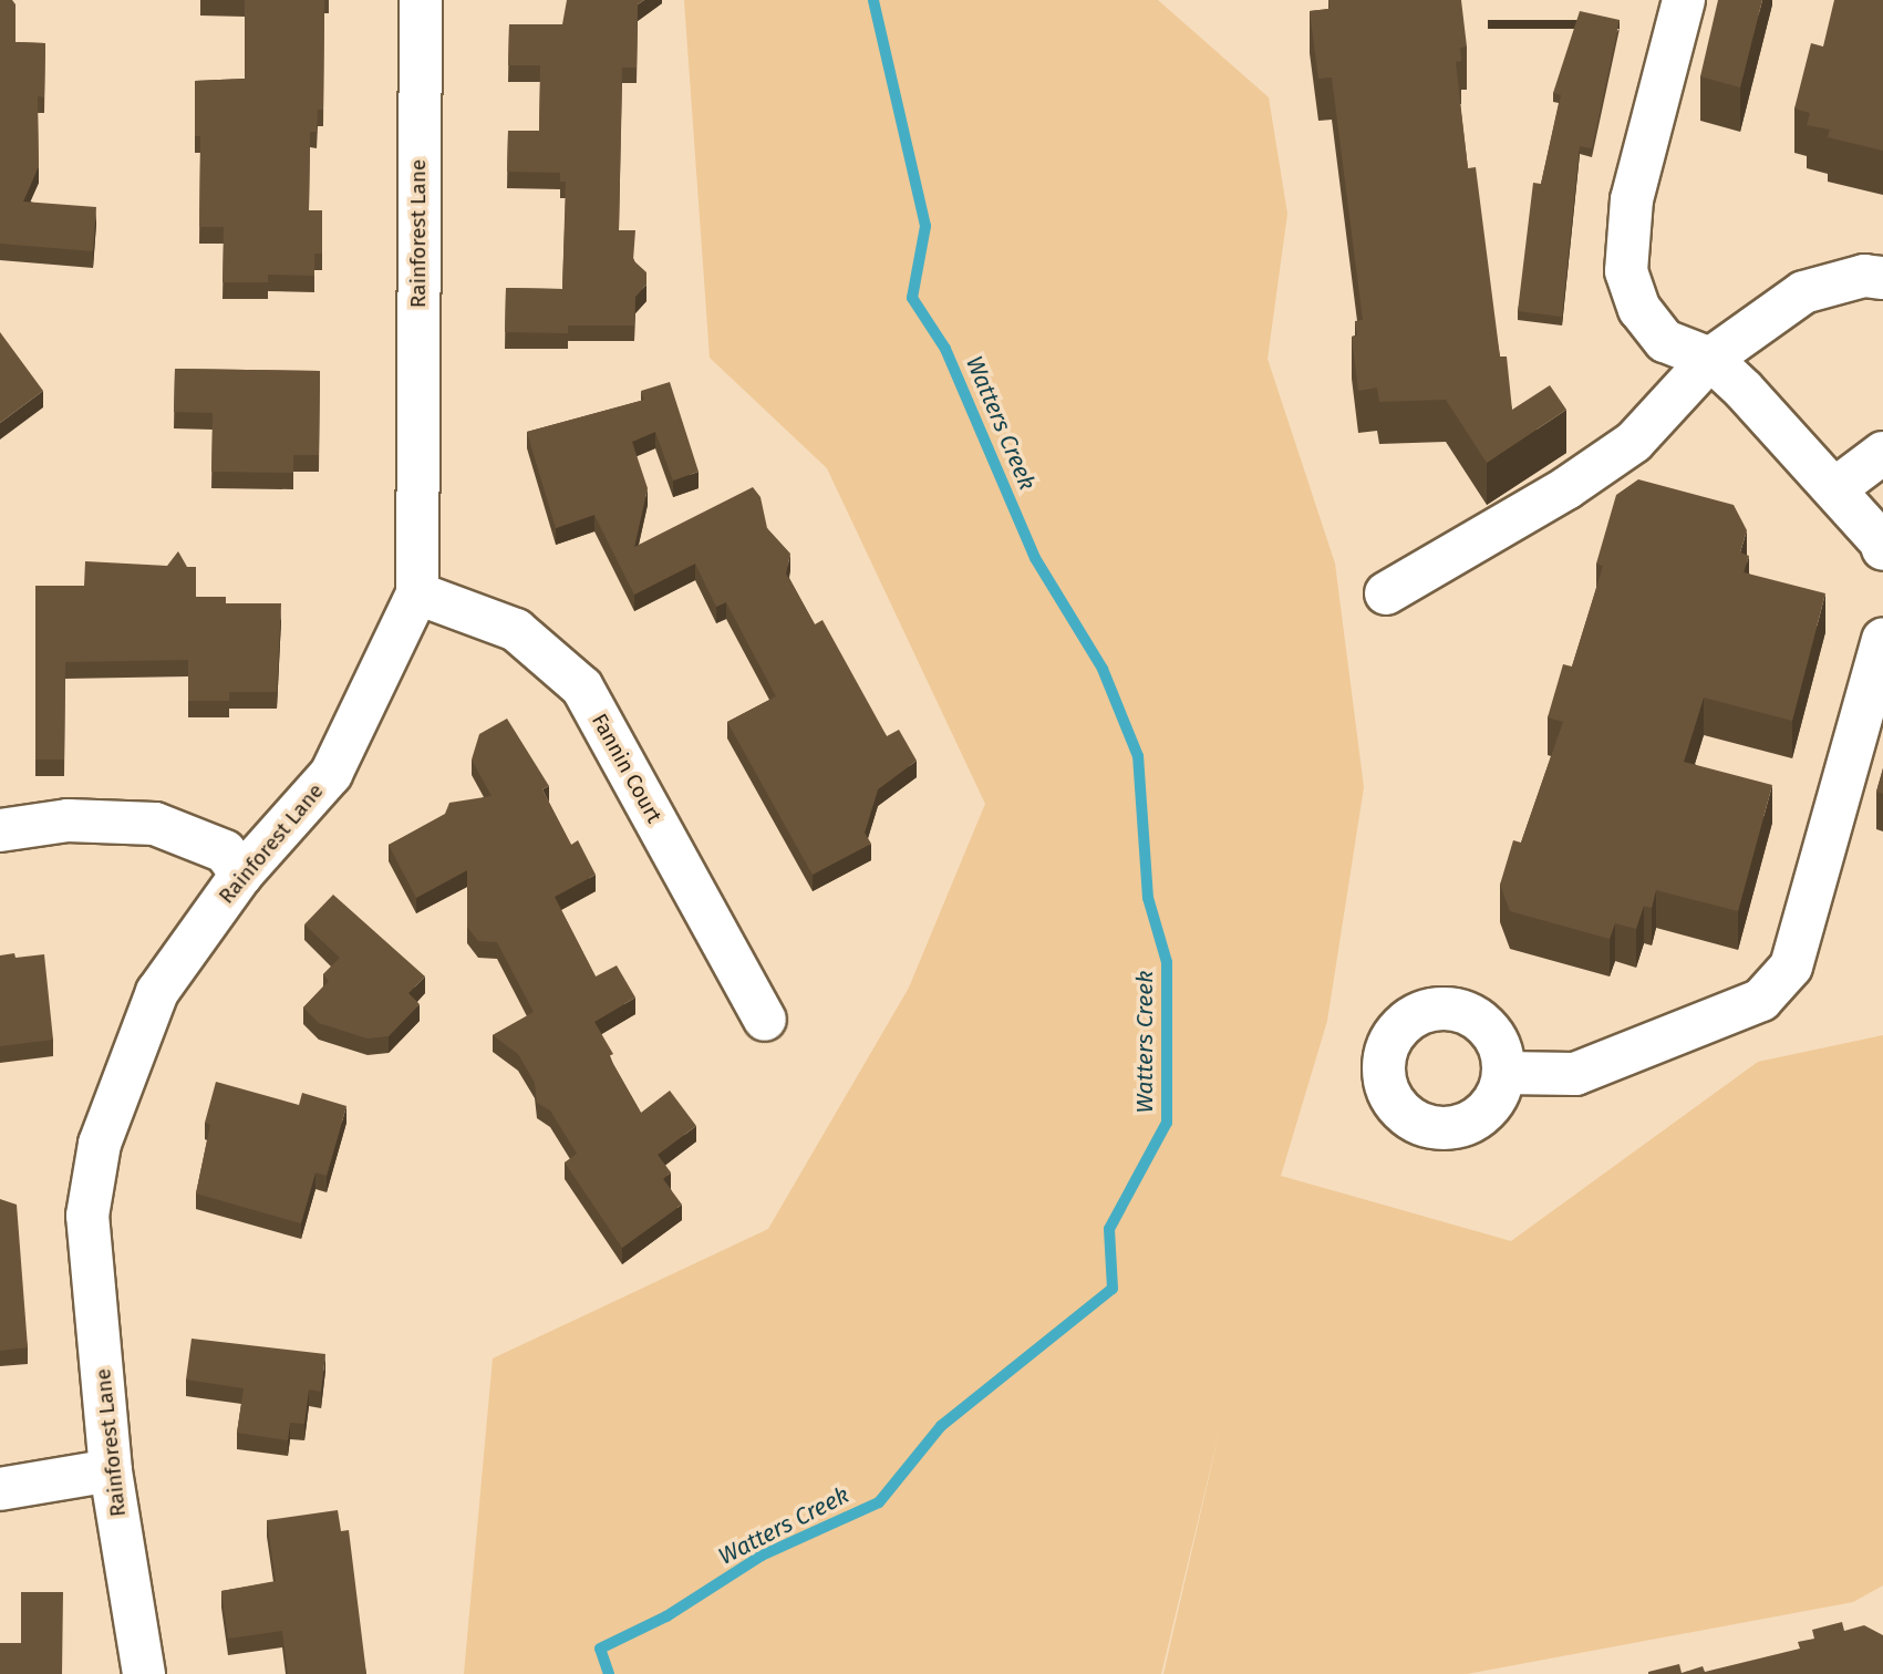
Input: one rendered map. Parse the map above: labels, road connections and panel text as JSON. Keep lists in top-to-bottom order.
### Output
{
  "streets": {
    "street": ["Rainforest Lane", "Fannin Court"]
  },
  "crossings": [
    ["Rainforest Lane", "Fannin Court"]
  ],
  "water": ["Watters Creek"]
}
